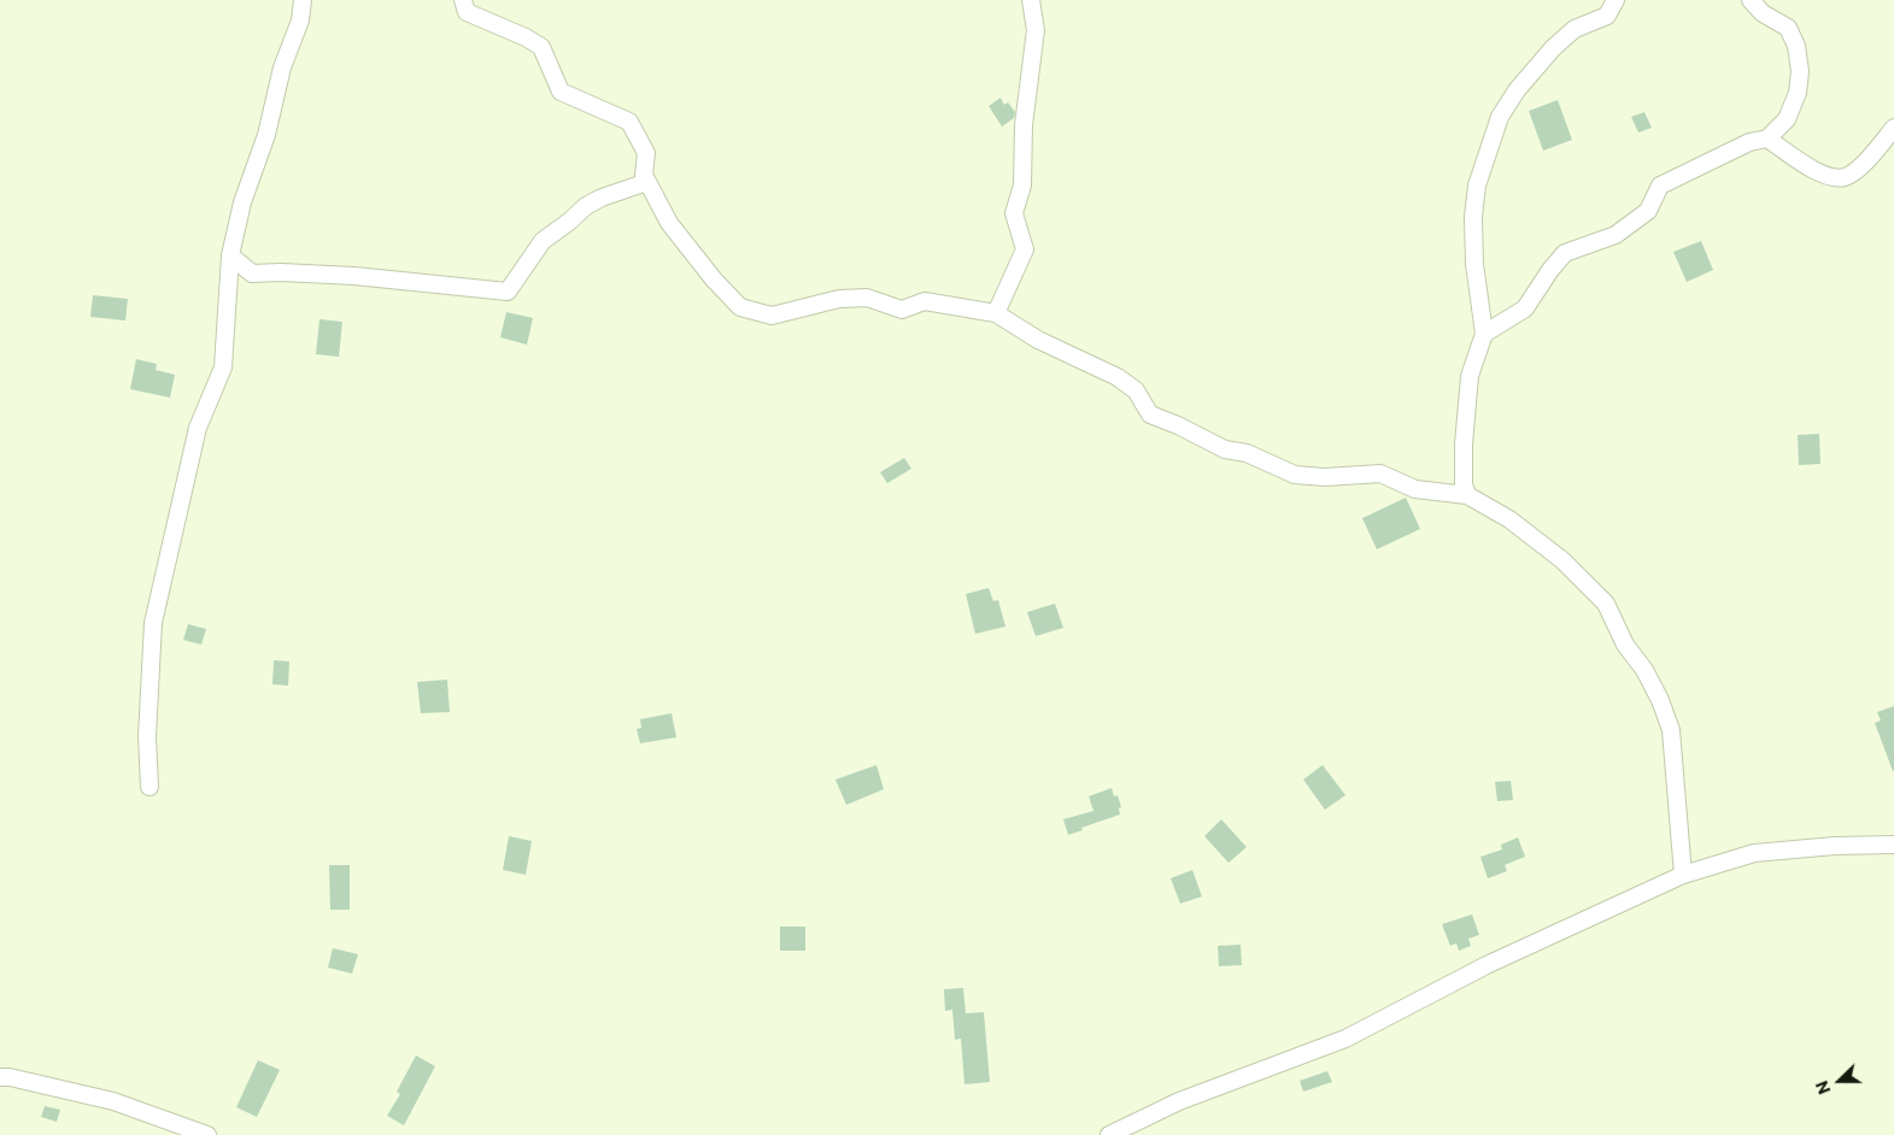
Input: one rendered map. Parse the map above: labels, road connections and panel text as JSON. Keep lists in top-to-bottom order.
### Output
{
  "north": "left"
}
